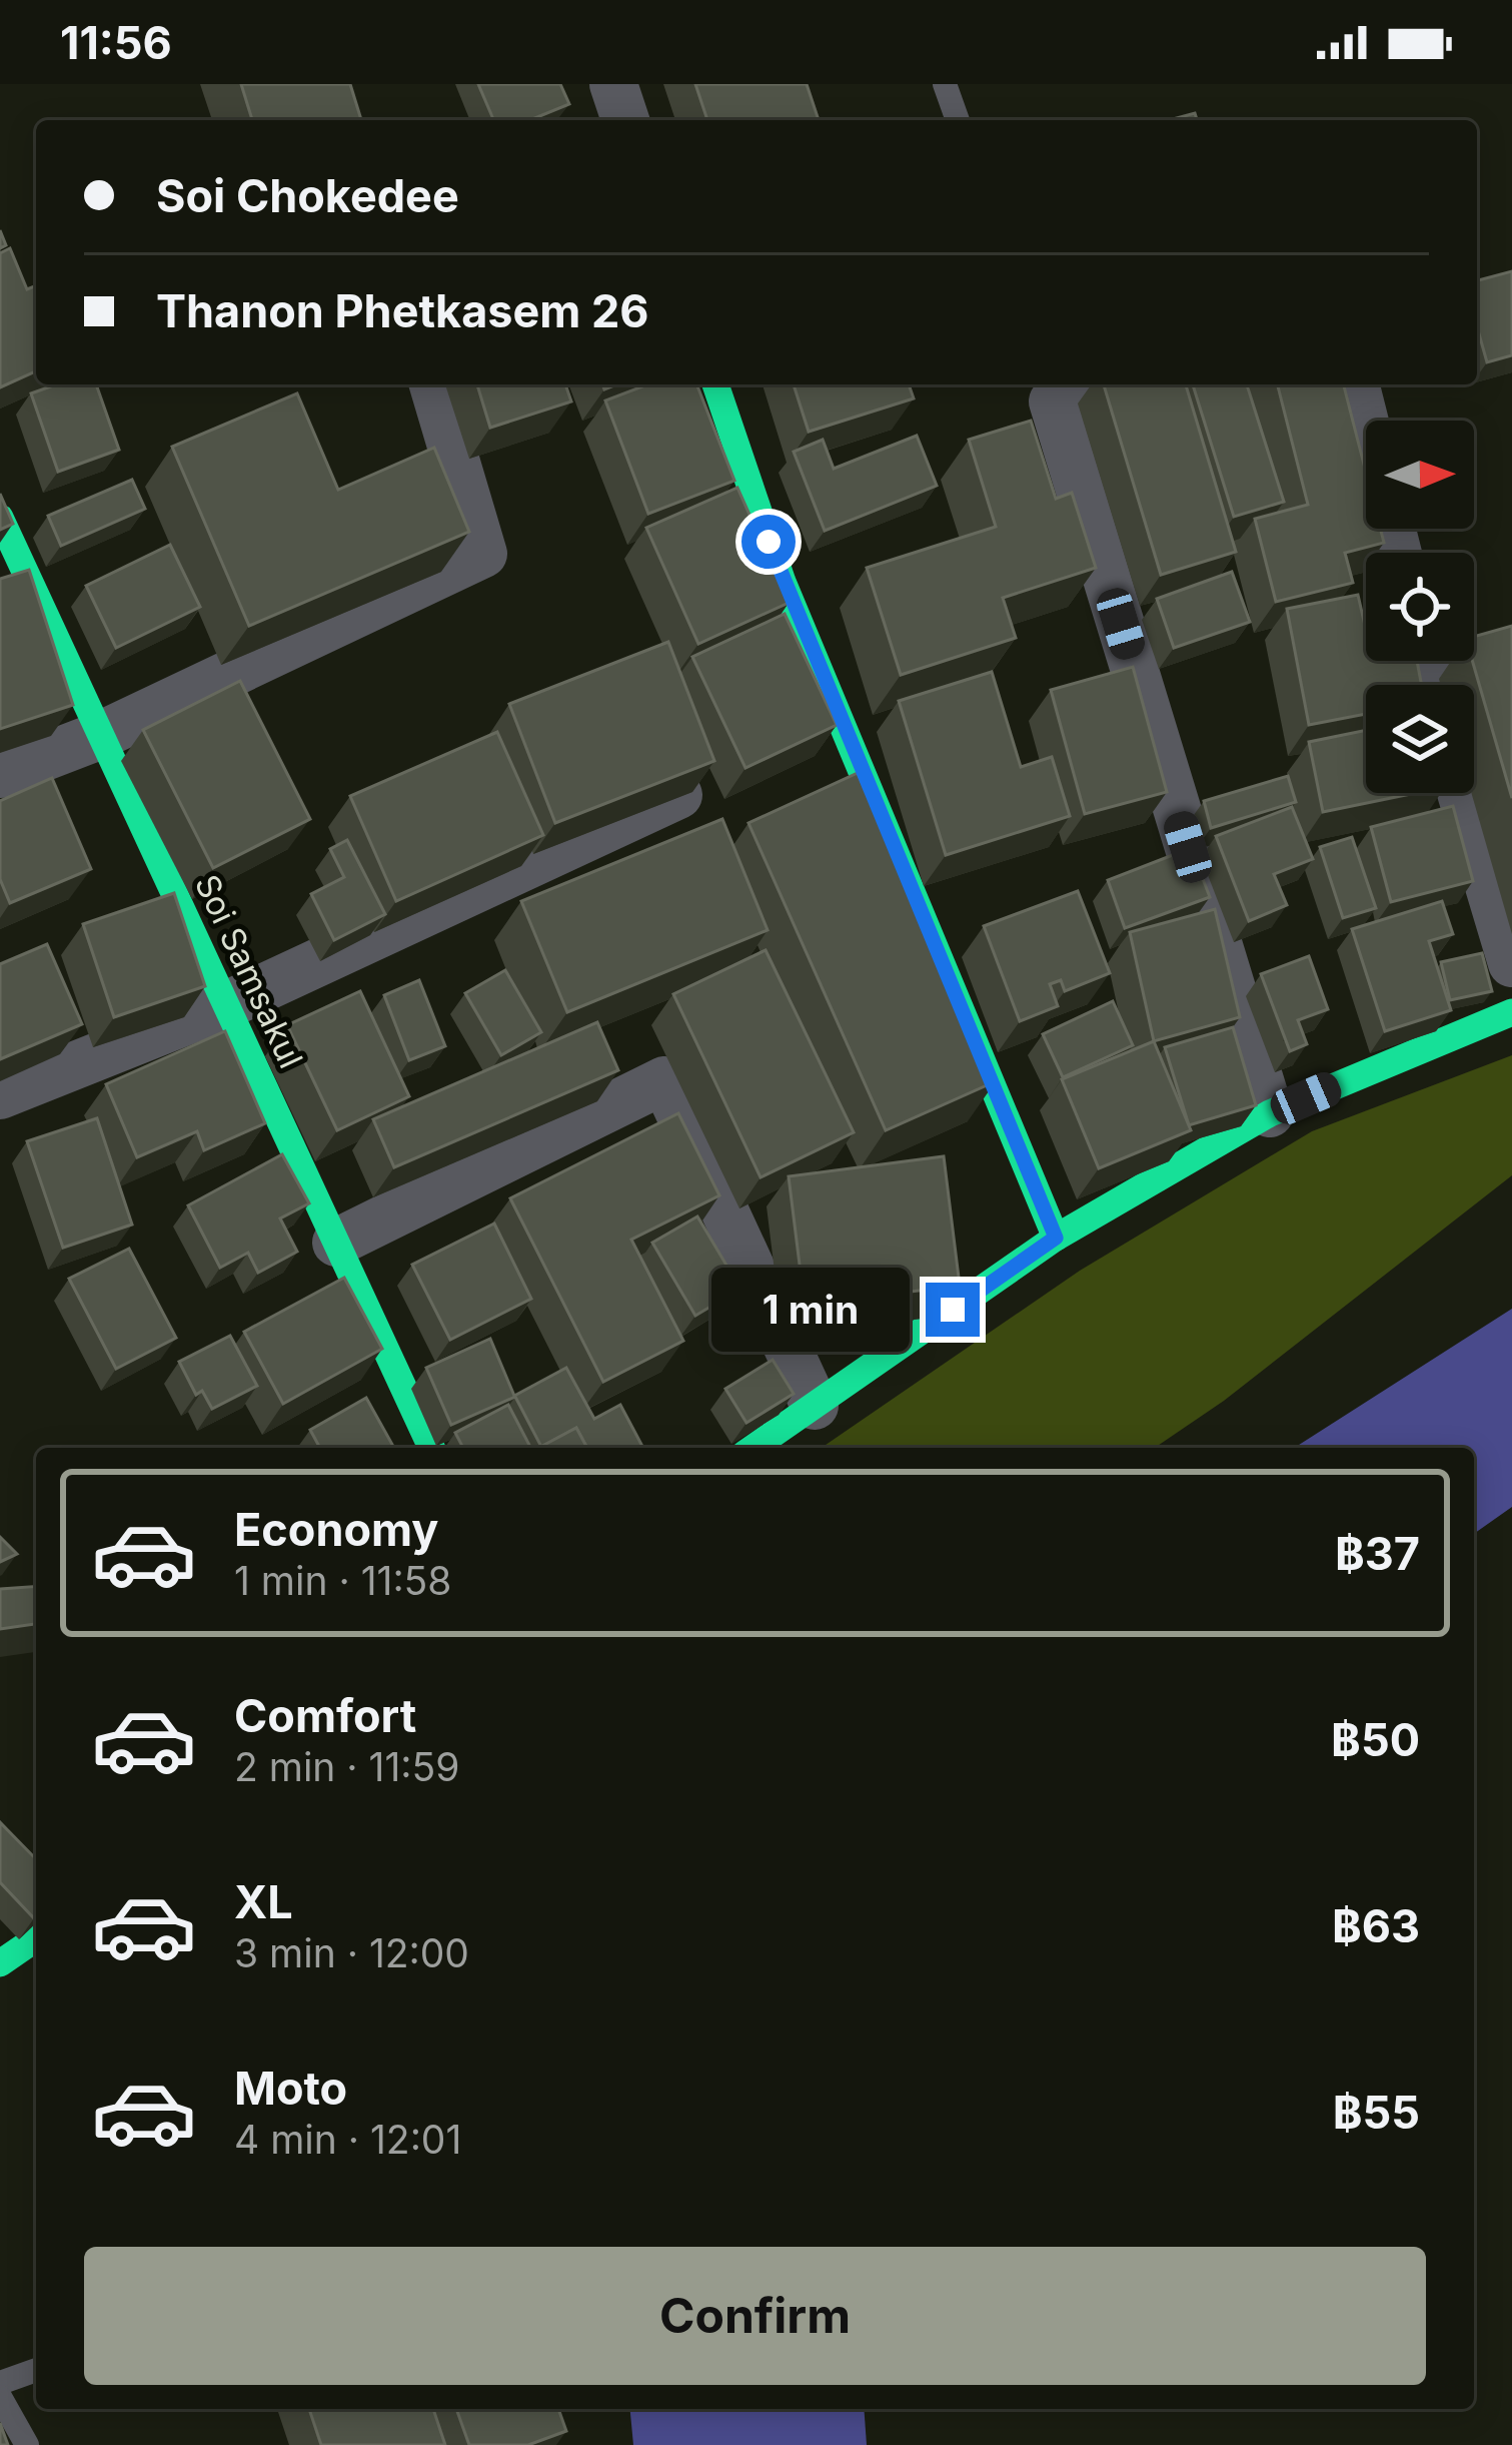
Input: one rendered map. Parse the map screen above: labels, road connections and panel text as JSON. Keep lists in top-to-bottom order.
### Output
{
  "streets": {
    "street": ["Soi Samsakul"]
  },
  "north": "right",
  "page": {
    "status": "11:56",
    "banner": ["Soi Chokedee", "Thanon Phetkasem 26"],
    "bubble": "1 min",
    "list": [
      {
        "name": "Economy",
        "note": "1 min · 11:58",
        "value": "฿37"
      },
      {
        "name": "Comfort",
        "note": "2 min · 11:59",
        "value": "฿50"
      },
      {
        "name": "XL",
        "note": "3 min · 12:00",
        "value": "฿63"
      },
      {
        "name": "Moto",
        "note": "4 min · 12:01",
        "value": "฿55"
      }
    ],
    "buttons": "Confirm"
  }
}
